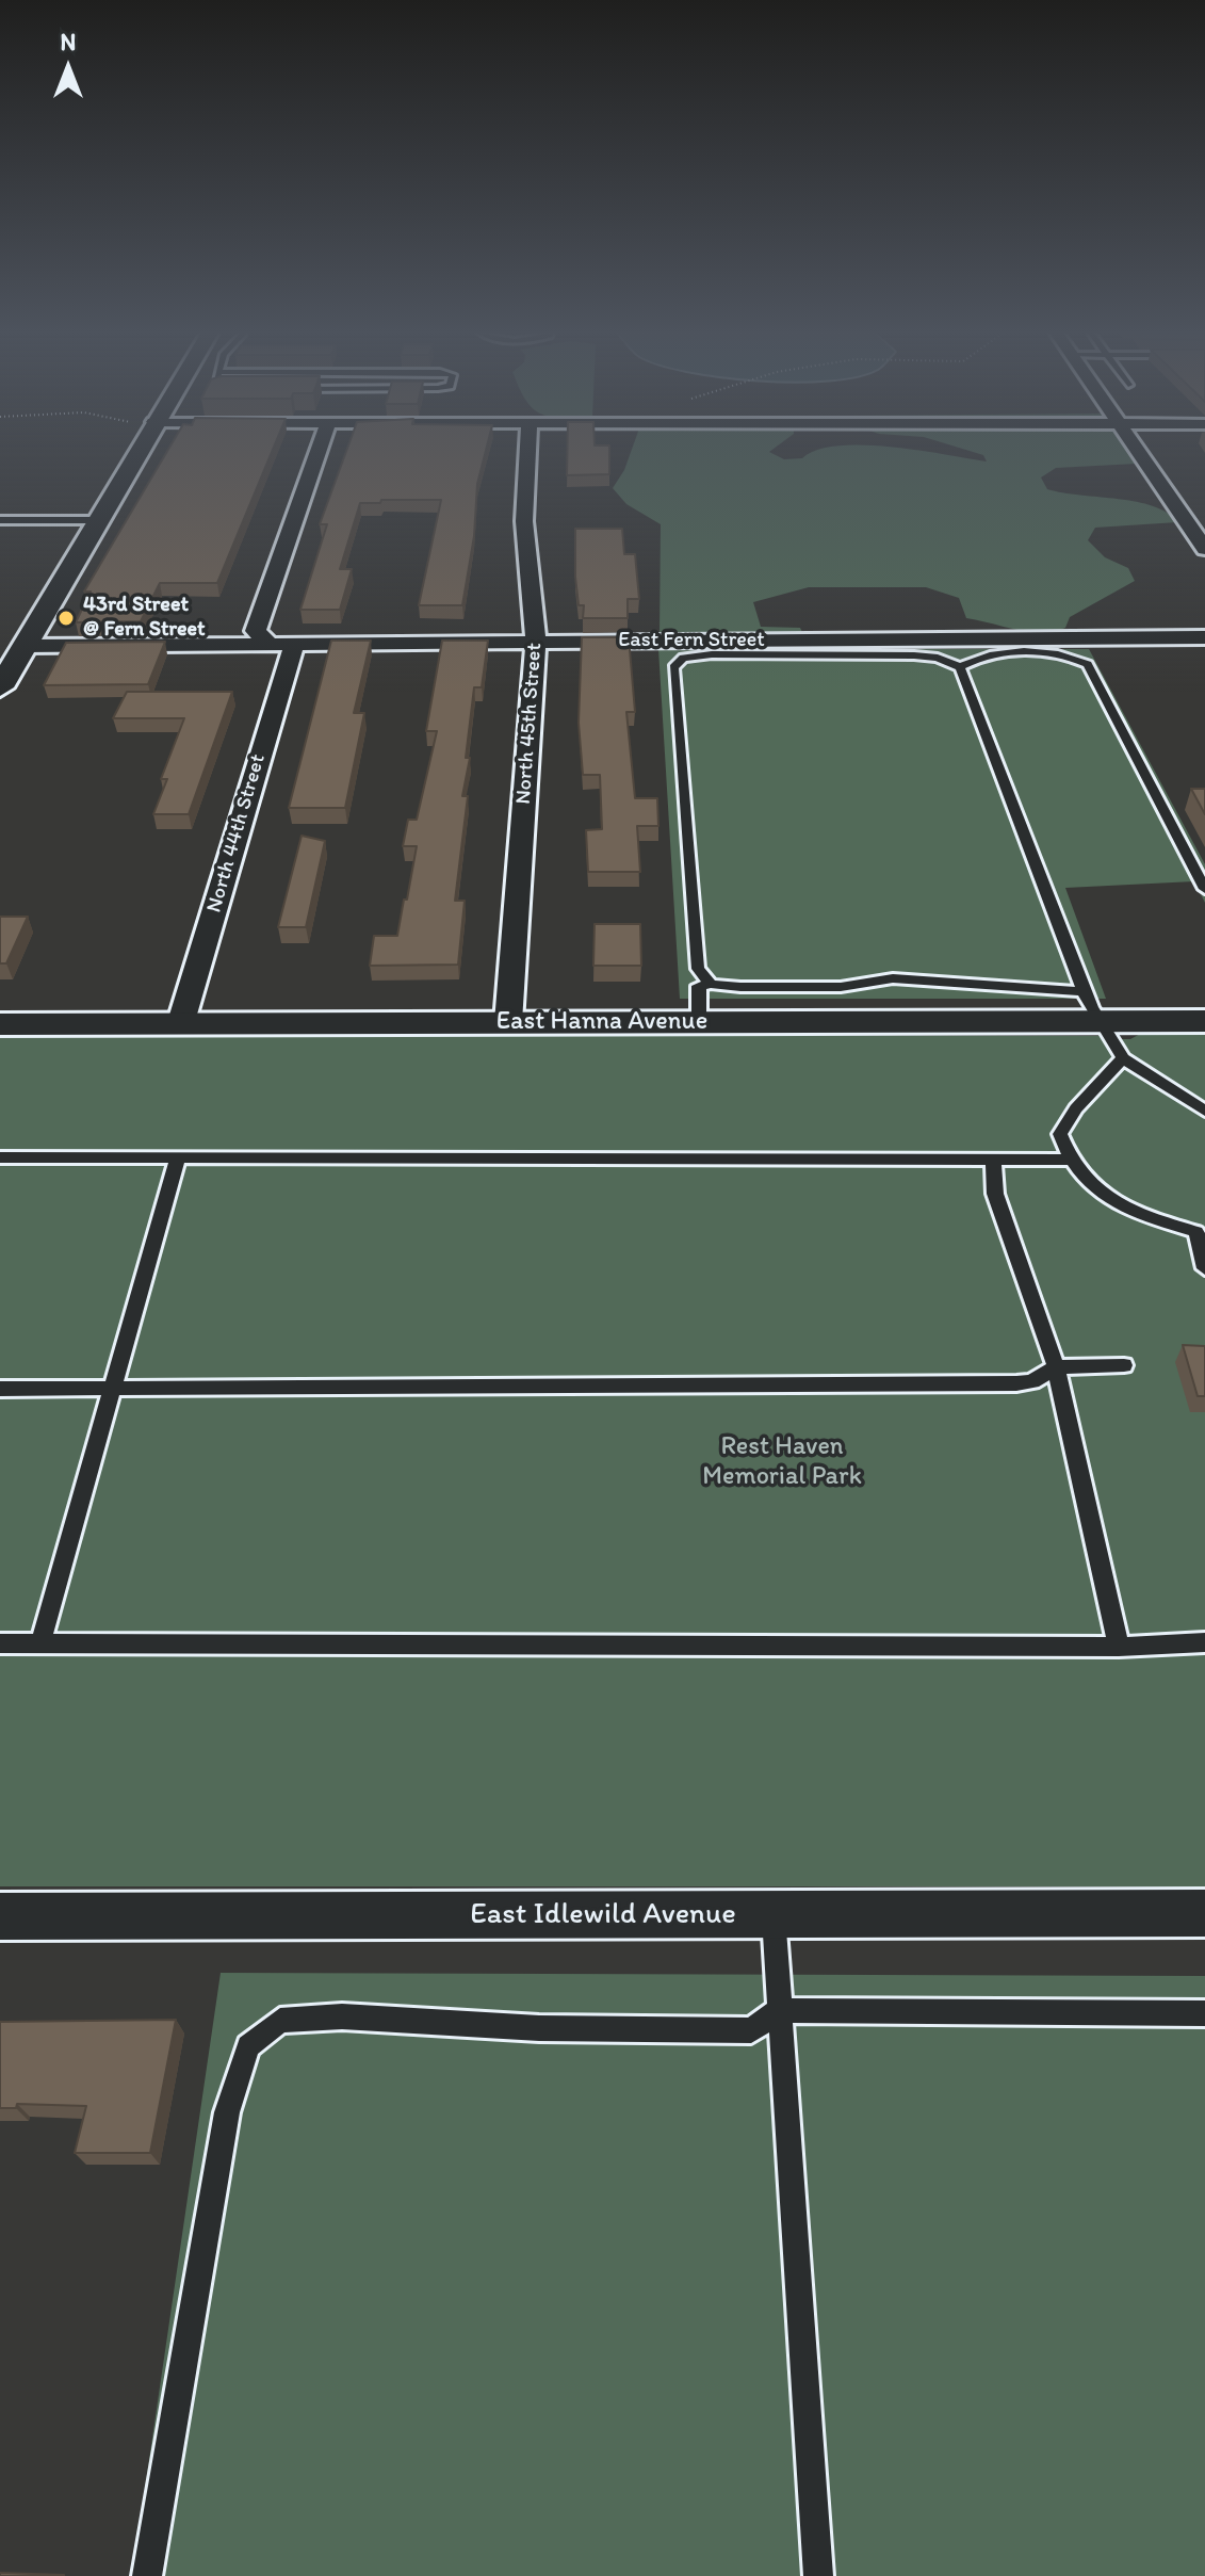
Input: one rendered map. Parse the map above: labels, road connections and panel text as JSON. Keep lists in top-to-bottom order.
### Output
{
  "streets": {
    "street": [
      "East Fern Street",
      "North 45th Street",
      "North 44th Street",
      "East Hanna Avenue",
      "East Idlewild Avenue"
    ]
  },
  "crossings": [
    ["East Fern Street", "North 45th Street"],
    ["East Fern Street", "North 44th Street"],
    ["North 45th Street", "East Hanna Avenue"],
    ["North 44th Street", "East Hanna Avenue"]
  ],
  "parks": ["Rest Haven Memorial Park"],
  "places": ["43rd Street @ Fern Street"],
  "north": "top"
}
